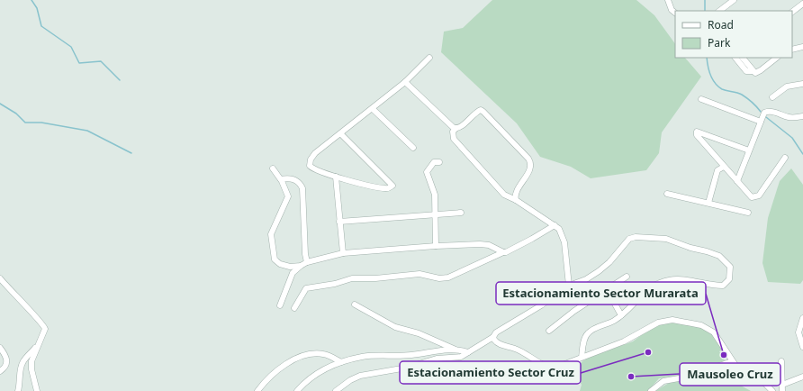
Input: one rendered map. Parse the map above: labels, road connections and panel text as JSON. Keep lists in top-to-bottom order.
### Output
{
  "places": ["Estacionamiento Sector Cruz", "Estacionamiento Sector Murarata", "Mausoleo Cruz"],
  "legend": ["Road", "Park"]
}
